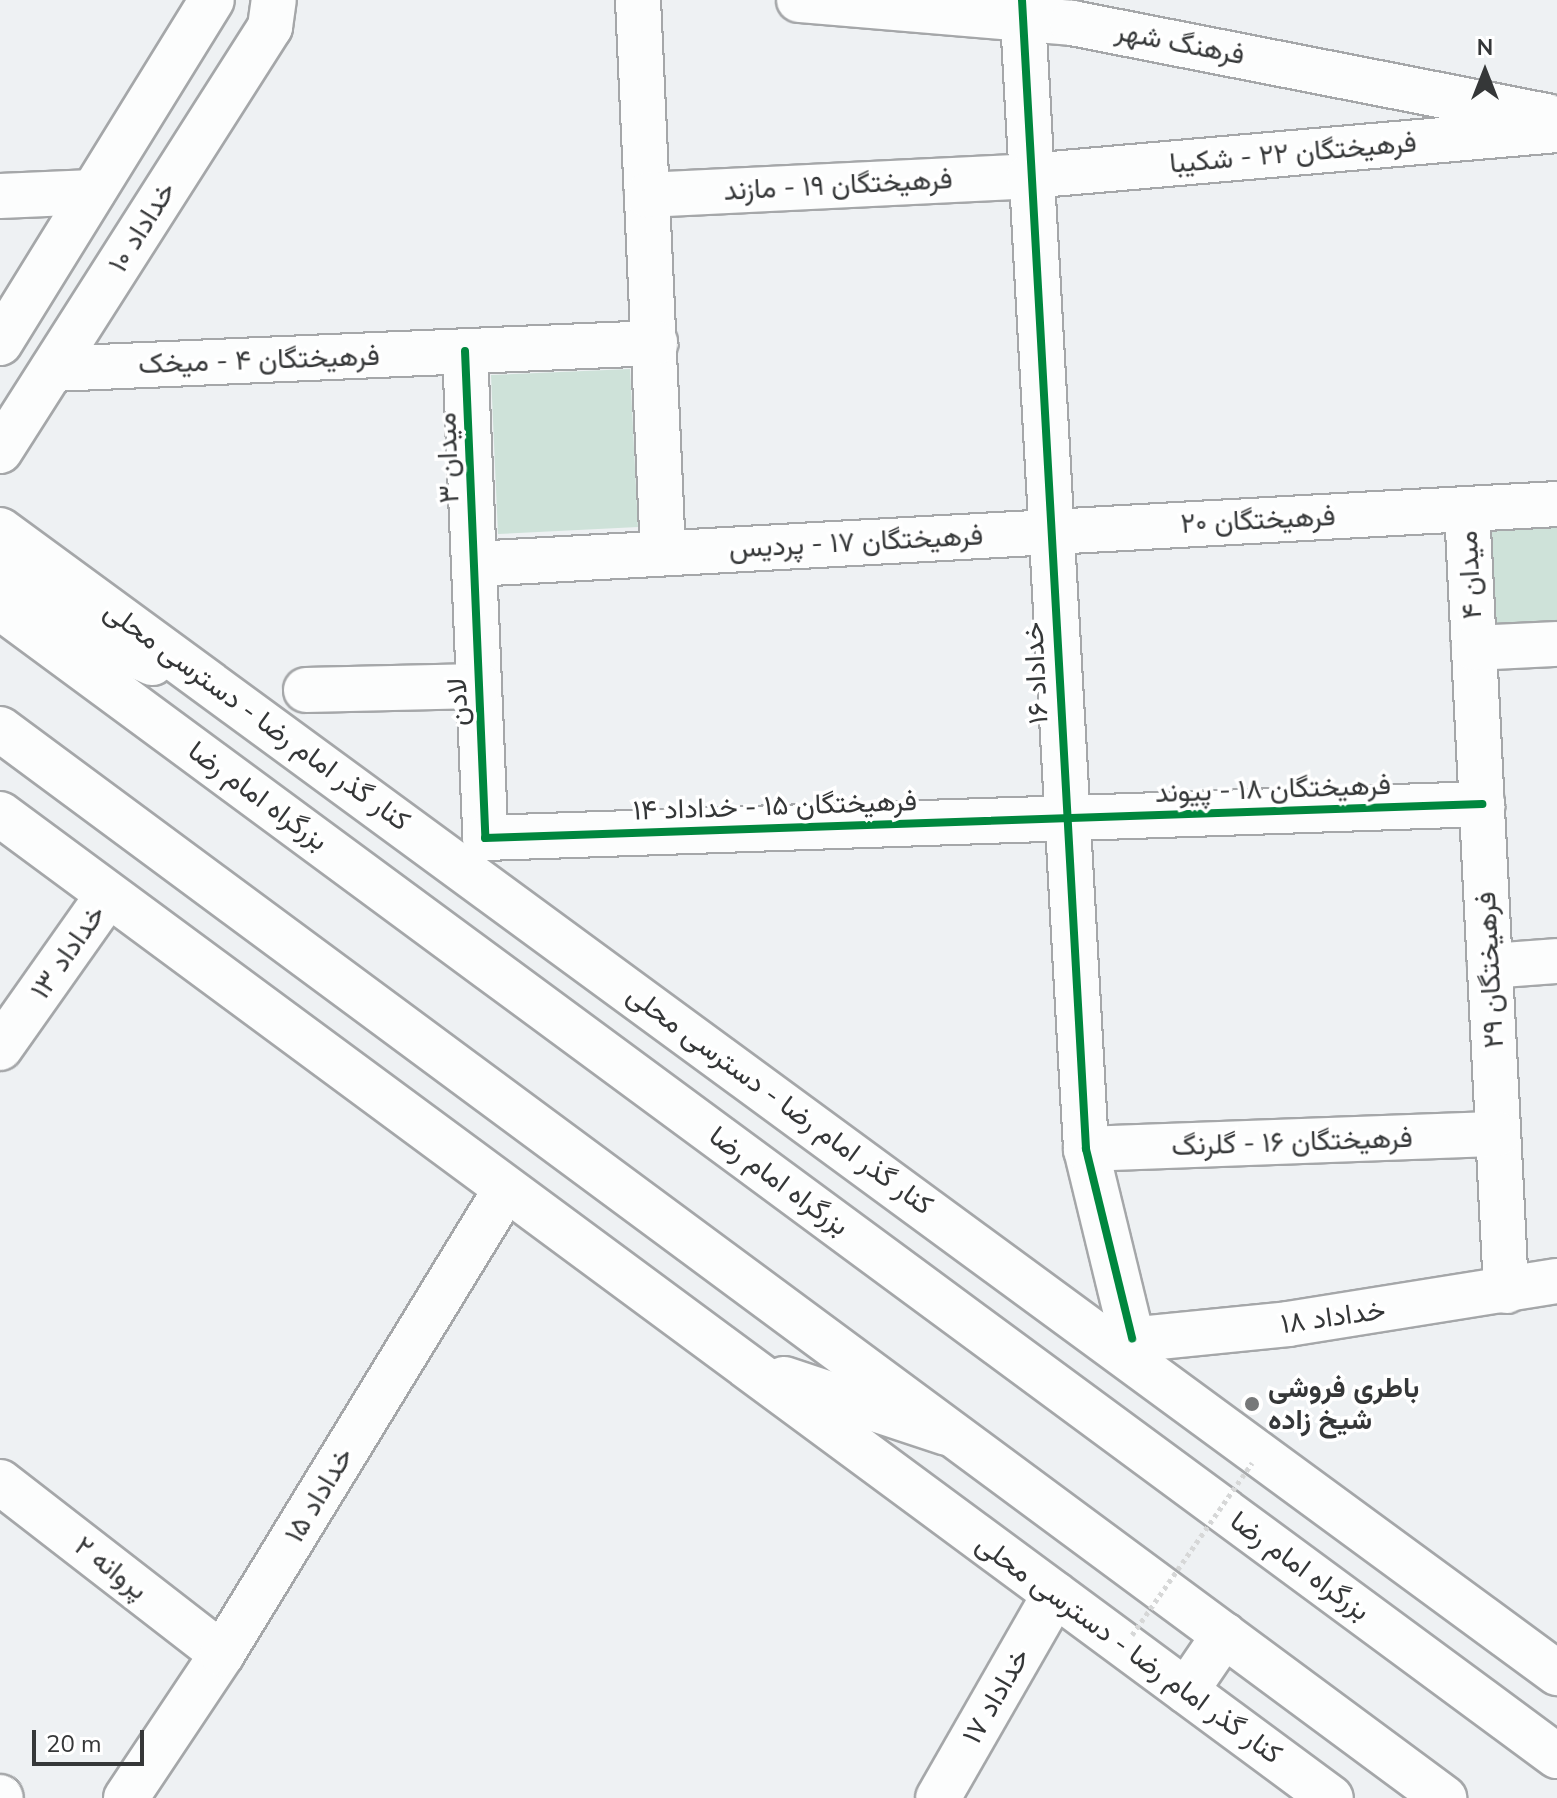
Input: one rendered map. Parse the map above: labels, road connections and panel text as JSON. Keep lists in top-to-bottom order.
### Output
{
  "streets": {
    "main road": [
      "فرهنگ شهر",
      "فرهیختگان ۲۲ - شکیبا",
      "فرهیختگان ۱۹ - مازند",
      "خداداد ۱۰",
      "فرهیختگان ۴ - میخک",
      "میدان ۳",
      "فرهیختگان ۲۰",
      "فرهیختگان ۱۷ - پردیس",
      "میدان ۴",
      "خداداد ۱۶",
      "لادن",
      "کنار گذر امام رضا - دسترسی محلی",
      "فرهیختگان ۱۸ - پیوند",
      "بزرگراه امام رضا",
      "فرهیختگان ۱۵ - خداداد ۱۴",
      "خداداد ۱۳",
      "فرهیختگان ۲۹",
      "فرهیختگان ۱۶ - گلرنگ",
      "خداداد ۱۸",
      "خداداد ۱۵",
      "پروانه ۲",
      "خداداد ۱۷"
    ]
  },
  "crossings": [
    ["فرهنگ شهر", "خداداد ۱۶"],
    ["فرهیختگان ۲۲ - شکیبا", "فرهیختگان ۱۹ - مازند"],
    ["فرهیختگان ۲۲ - شکیبا", "خداداد ۱۶"],
    ["فرهیختگان ۱۹ - مازند", "خداداد ۱۶"],
    ["خداداد ۱۰", "فرهیختگان ۴ - میخک"],
    ["فرهیختگان ۴ - میخک", "میدان ۳"],
    ["میدان ۳", "لادن"],
    ["فرهیختگان ۲۰", "فرهیختگان ۱۷ - پردیس"],
    ["فرهیختگان ۲۰", "میدان ۴"],
    ["فرهیختگان ۲۰", "خداداد ۱۶"],
    ["فرهیختگان ۱۷ - پردیس", "خداداد ۱۶"],
    ["میدان ۴", "فرهیختگان ۲۹"],
    ["خداداد ۱۶", "کنار گذر امام رضا - دسترسی محلی"],
    ["خداداد ۱۶", "فرهیختگان ۱۸ - پیوند"],
    ["خداداد ۱۶", "فرهیختگان ۱۵ - خداداد ۱۴"],
    ["خداداد ۱۶", "فرهیختگان ۱۶ - گلرنگ"],
    ["خداداد ۱۶", "خداداد ۱۸"],
    ["لادن", "فرهیختگان ۱۵ - خداداد ۱۴"],
    ["کنار گذر امام رضا - دسترسی محلی", "خداداد ۱۳"],
    ["کنار گذر امام رضا - دسترسی محلی", "خداداد ۱۸"],
    ["کنار گذر امام رضا - دسترسی محلی", "خداداد ۱۵"],
    ["کنار گذر امام رضا - دسترسی محلی", "خداداد ۱۷"],
    ["فرهیختگان ۱۸ - پیوند", "فرهیختگان ۱۵ - خداداد ۱۴"],
    ["فرهیختگان ۱۸ - پیوند", "فرهیختگان ۲۹"],
    ["فرهیختگان ۲۹", "فرهیختگان ۱۶ - گلرنگ"],
    ["فرهیختگان ۲۹", "خداداد ۱۸"],
    ["خداداد ۱۵", "پروانه ۲"]
  ],
  "places": ["باطری فروشی شیخ زاده"],
  "scale_bar": "20 m",
  "north": "top"
}
